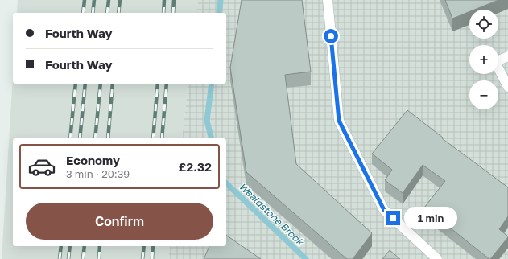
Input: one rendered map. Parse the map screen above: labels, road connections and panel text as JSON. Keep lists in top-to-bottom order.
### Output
{
  "water": ["Wealdstone Brook"],
  "page": {
    "map_buttons": ["+", "−"],
    "banner": ["Fourth Way", "Fourth Way"],
    "list": [
      {
        "name": "Economy",
        "note": "3 min · 20:39",
        "value": "£2.32"
      }
    ],
    "buttons": "Confirm",
    "bubble": "1 min"
  }
}
